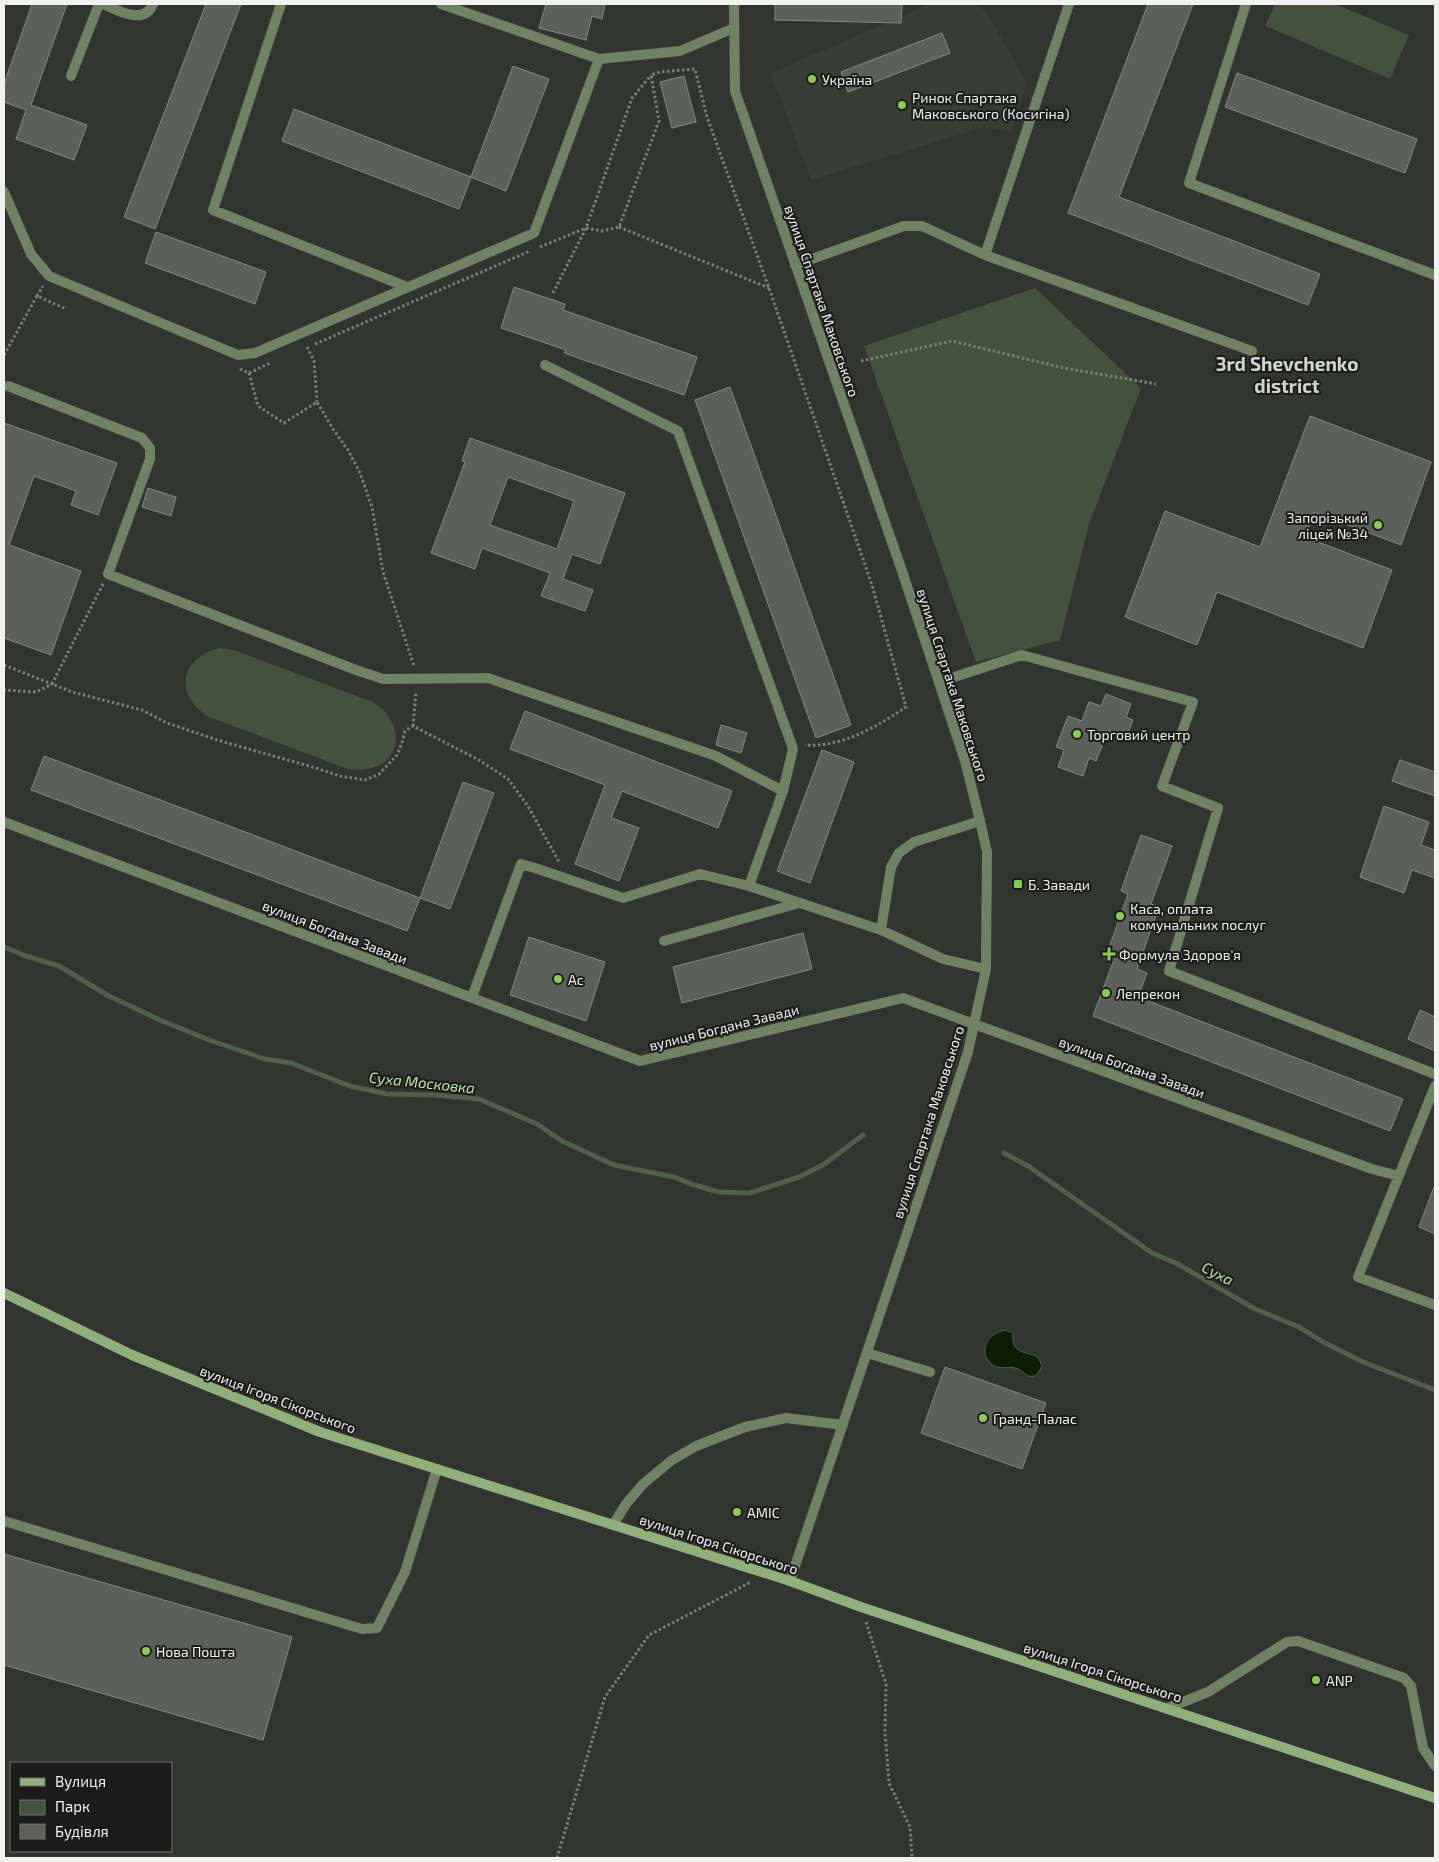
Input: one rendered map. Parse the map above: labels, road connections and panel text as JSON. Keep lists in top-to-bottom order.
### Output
{
  "streets": {
    "main road": ["вулиця Ігоря Сікорського"],
    "street": ["вулиця Спартака Маковського", "вулиця Богдана Завади"]
  },
  "crossings": [
    ["вулиця Спартака Маковського", "вулиця Богдана Завади"],
    ["вулиця Спартака Маковського", "вулиця Ігоря Сікорського"]
  ],
  "districts": ["3rd Shevchenko district"],
  "water": ["Суха Московка", "Суха"],
  "places": {
    "other": [
      "Україна",
      "Ринок Спартака Маковського (Косигіна)",
      "Запорізький ліцей №34",
      "Торговий центр",
      "Каса, оплата комунальних послуг",
      "Ас",
      "Лепрекон",
      "Гранд-Палас",
      "AMIC",
      "Нова Пошта",
      "ANP"
    ],
    "transit": ["Б. Завади"],
    "health": ["Формула Здоров'я"]
  },
  "legend": ["Вулиця", "Парк", "Будівля"]
}
